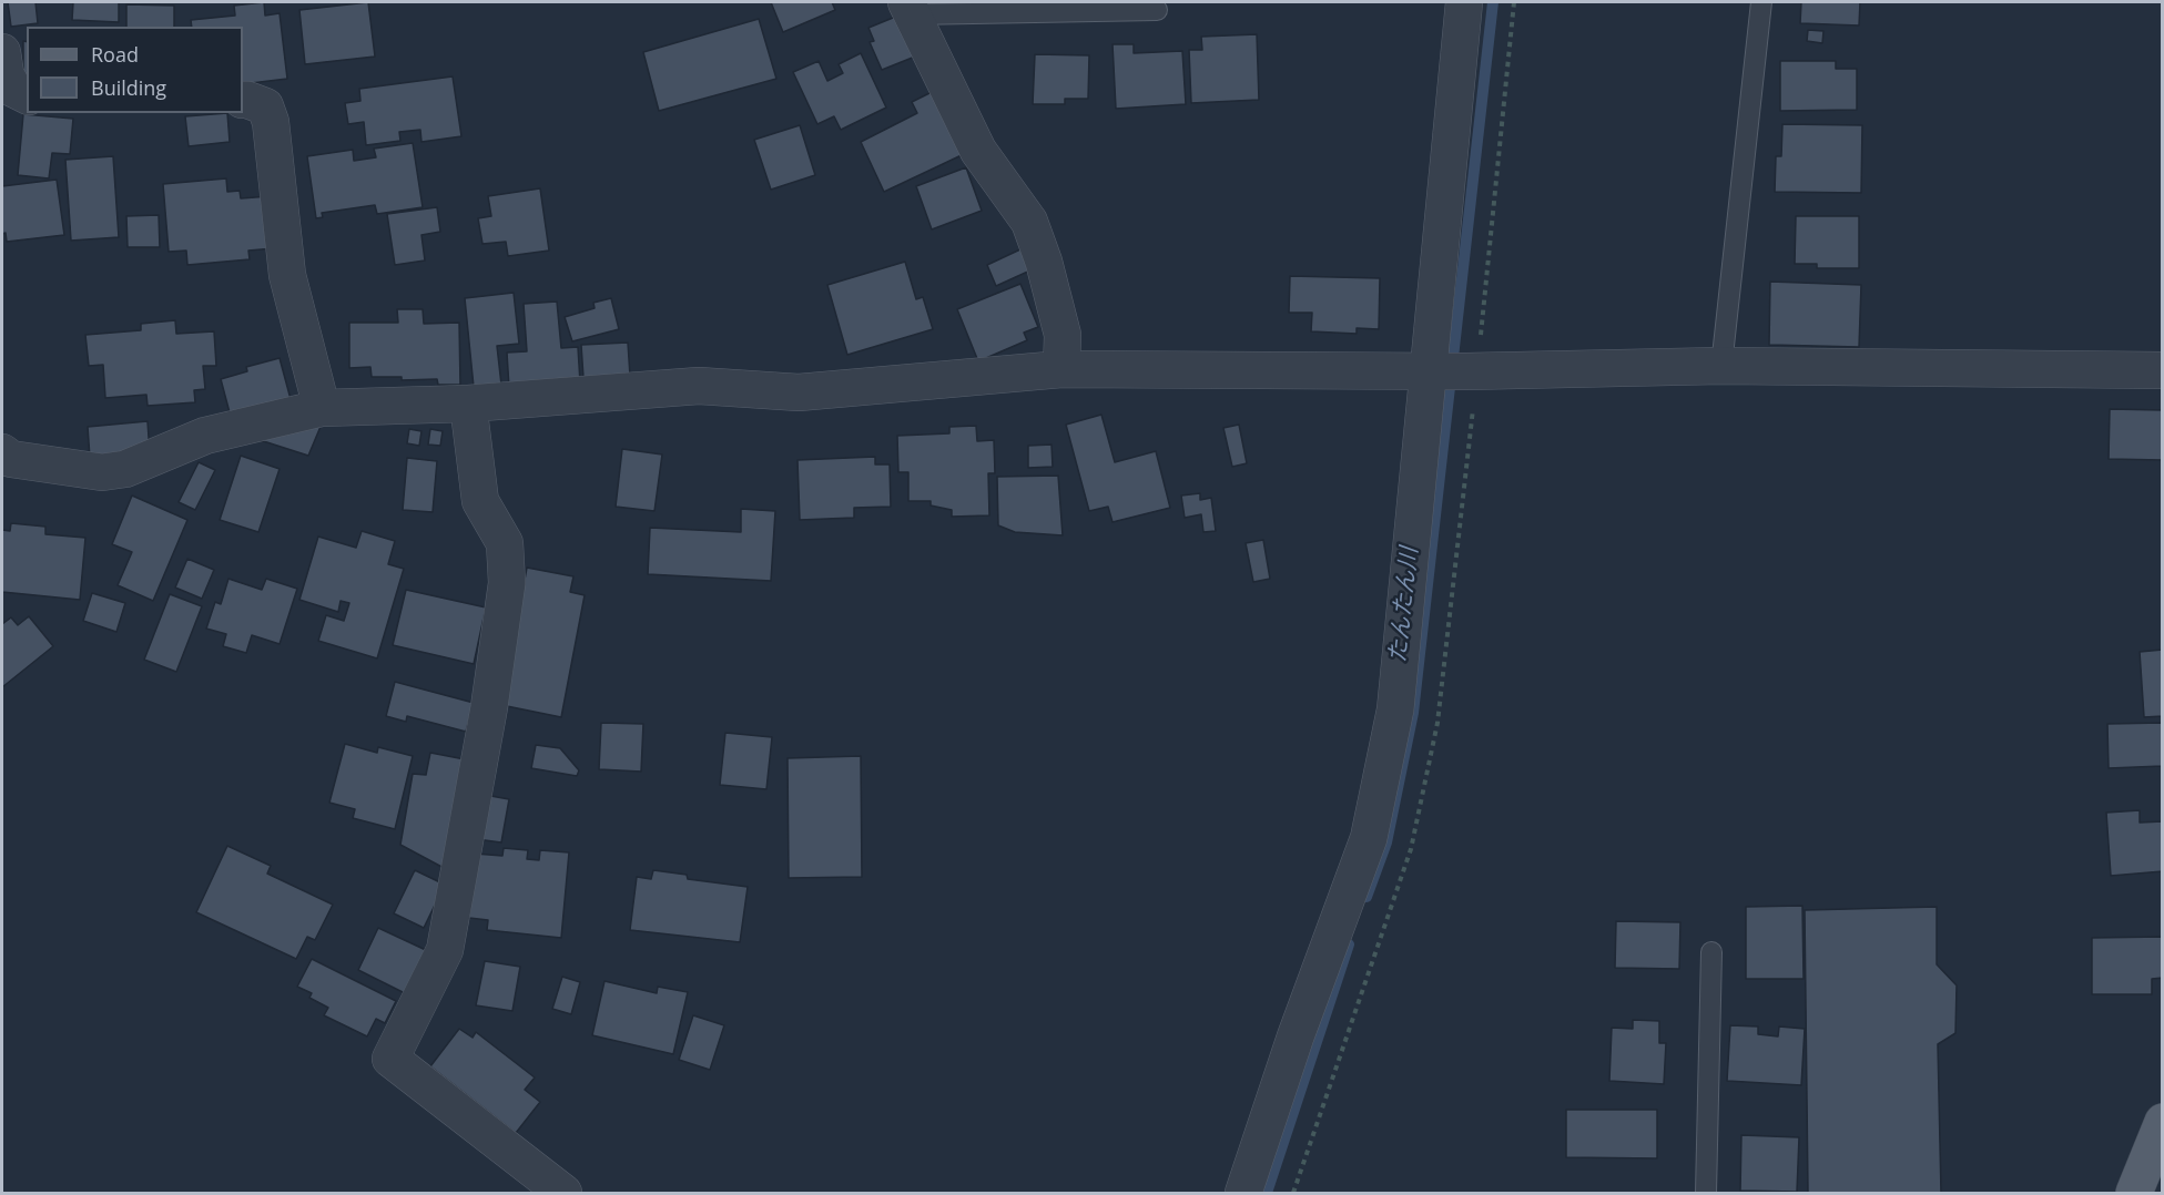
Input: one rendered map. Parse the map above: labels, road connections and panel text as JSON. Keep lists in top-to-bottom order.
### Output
{
  "water": ["たんたん川"],
  "legend": ["Road", "Building"]
}
